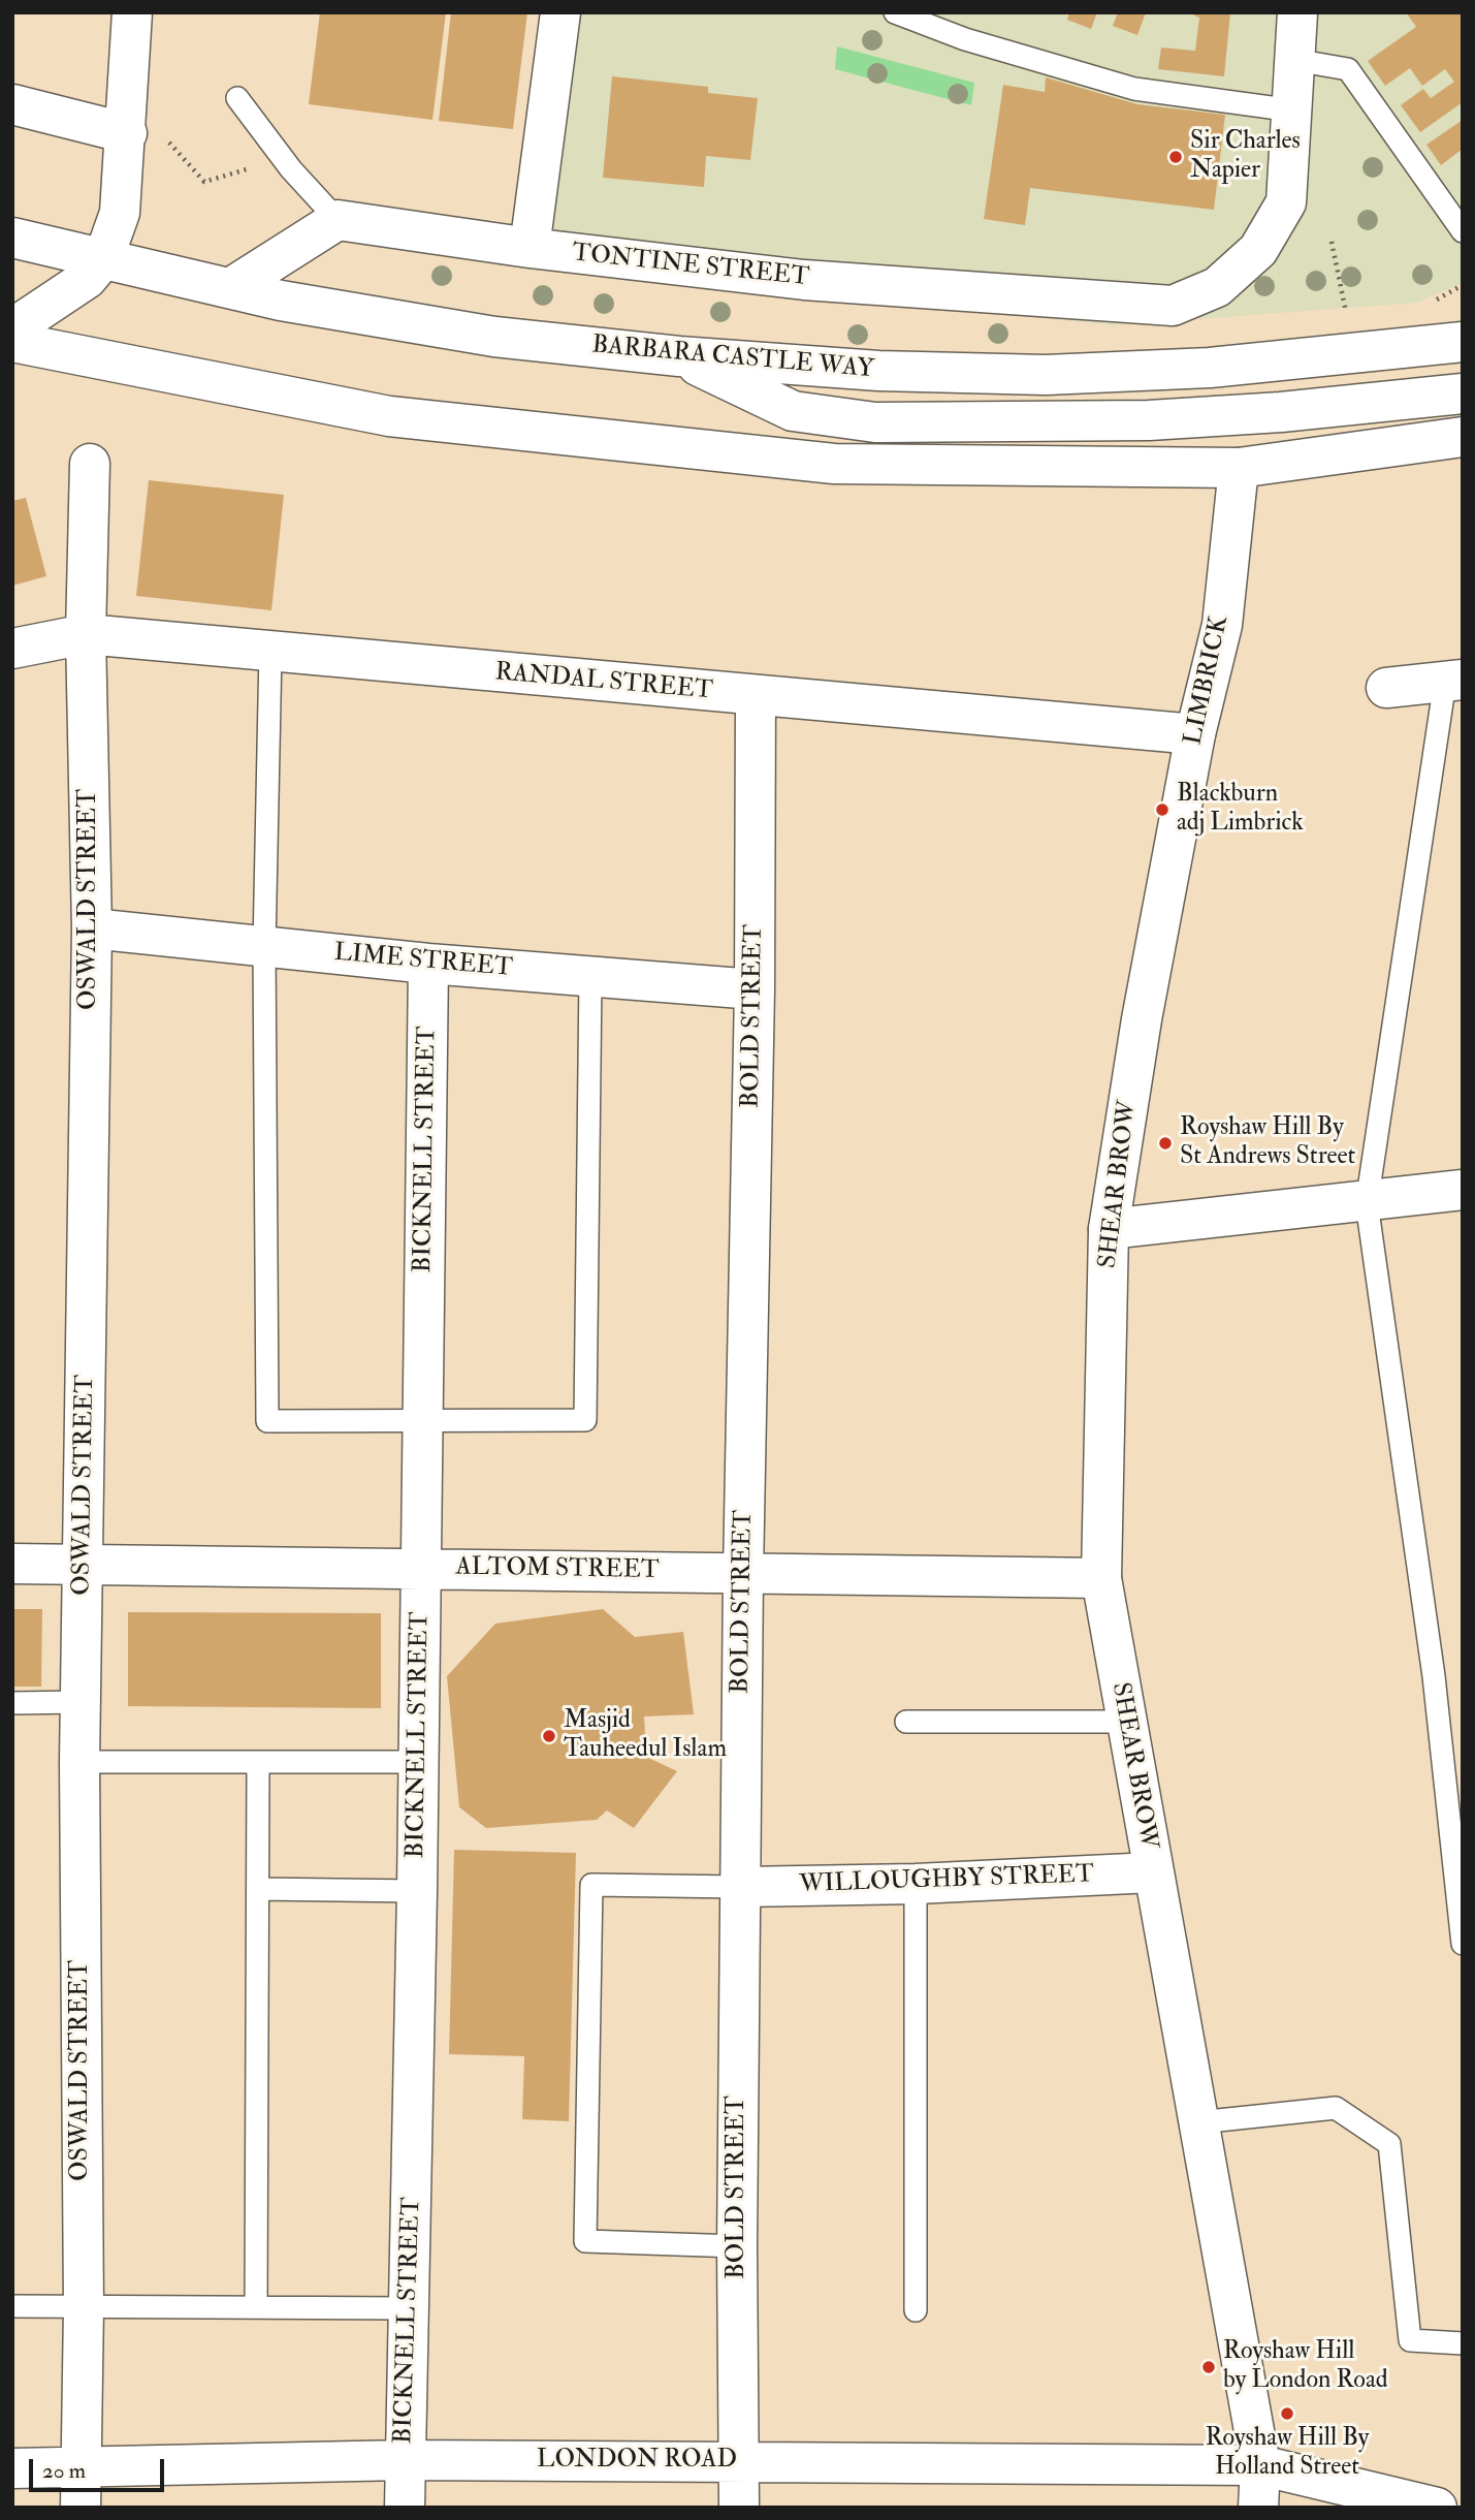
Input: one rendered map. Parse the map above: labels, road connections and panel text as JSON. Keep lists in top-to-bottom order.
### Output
{
  "streets": {
    "main road": [
      "TONTINE STREET",
      "BARBARA CASTLE WAY",
      "LIMBRICK",
      "RANDAL STREET",
      "OSWALD STREET",
      "LIME STREET",
      "BOLD STREET",
      "BICKNELL STREET",
      "SHEAR BROW",
      "ALTOM STREET",
      "WILLOUGHBY STREET",
      "LONDON ROAD"
    ]
  },
  "crossings": [
    ["LIMBRICK", "RANDAL STREET"],
    ["LIMBRICK", "SHEAR BROW"],
    ["RANDAL STREET", "OSWALD STREET"],
    ["RANDAL STREET", "BOLD STREET"],
    ["OSWALD STREET", "LIME STREET"],
    ["OSWALD STREET", "ALTOM STREET"],
    ["OSWALD STREET", "LONDON ROAD"],
    ["LIME STREET", "BOLD STREET"],
    ["LIME STREET", "BICKNELL STREET"],
    ["BOLD STREET", "ALTOM STREET"],
    ["BOLD STREET", "WILLOUGHBY STREET"],
    ["BOLD STREET", "LONDON ROAD"],
    ["BICKNELL STREET", "ALTOM STREET"],
    ["BICKNELL STREET", "LONDON ROAD"],
    ["SHEAR BROW", "ALTOM STREET"],
    ["SHEAR BROW", "WILLOUGHBY STREET"],
    ["SHEAR BROW", "LONDON ROAD"]
  ],
  "places": [
    "Sir Charles Napier",
    "Blackburn adj Limbrick",
    "Royshaw Hill By St Andrews Street",
    "Masjid Tauheedul Islam",
    "Royshaw Hill by London Road",
    "Royshaw Hill By Holland Street"
  ],
  "scale_bar": "20 m"
}
